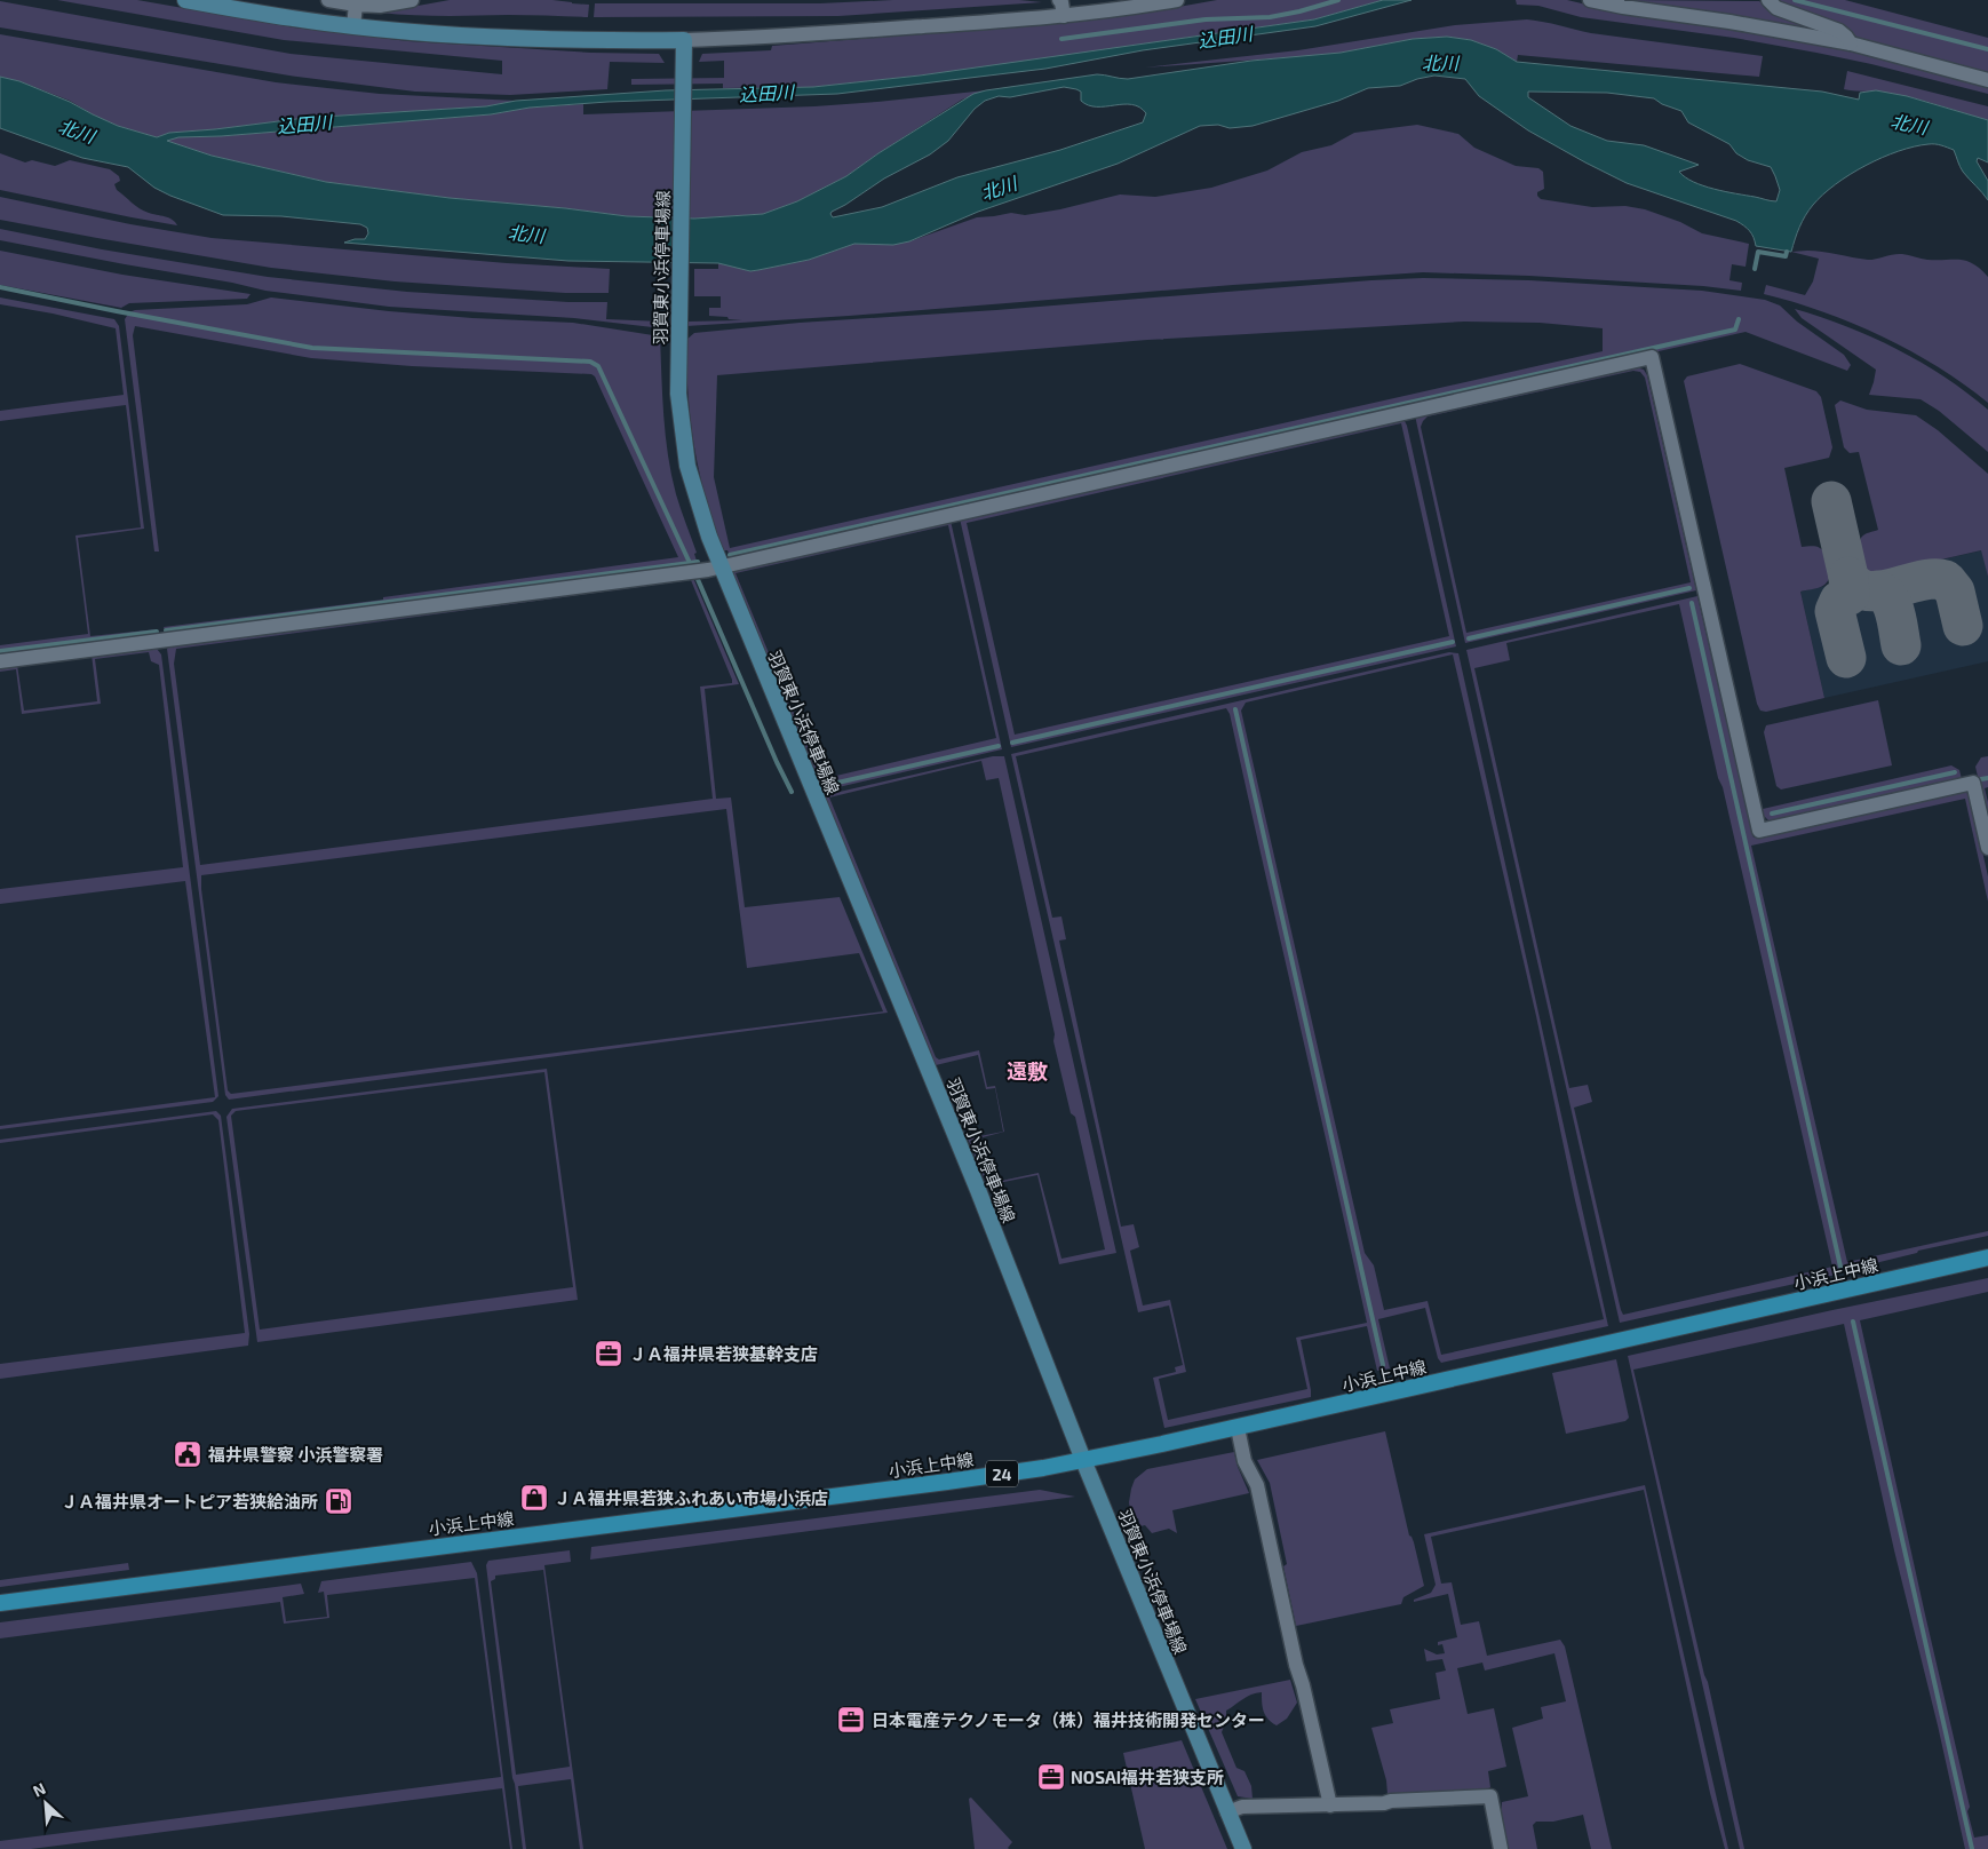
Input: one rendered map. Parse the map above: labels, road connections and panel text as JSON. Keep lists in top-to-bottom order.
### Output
{
  "streets": {
    "main road": ["羽賀東小浜停車場線", "小浜上中線", "24"]
  },
  "crossings": [
    ["羽賀東小浜停車場線", "小浜上中線"]
  ],
  "districts": ["遠敷"],
  "water": ["込田川", "北川"],
  "places": {
    "office": ["ＪＡ福井県若狭基幹支店", "日本電産テクノモータ（株）福井技術開発センター", "NOSAI福井若狭支所"],
    "public building": ["福井県警察 小浜警察署"],
    "shop": ["ＪＡ福井県若狭ふれあい市場小浜店"],
    "fuel station": ["ＪＡ福井県オートピア若狭給油所"]
  },
  "north": "top left"
}
